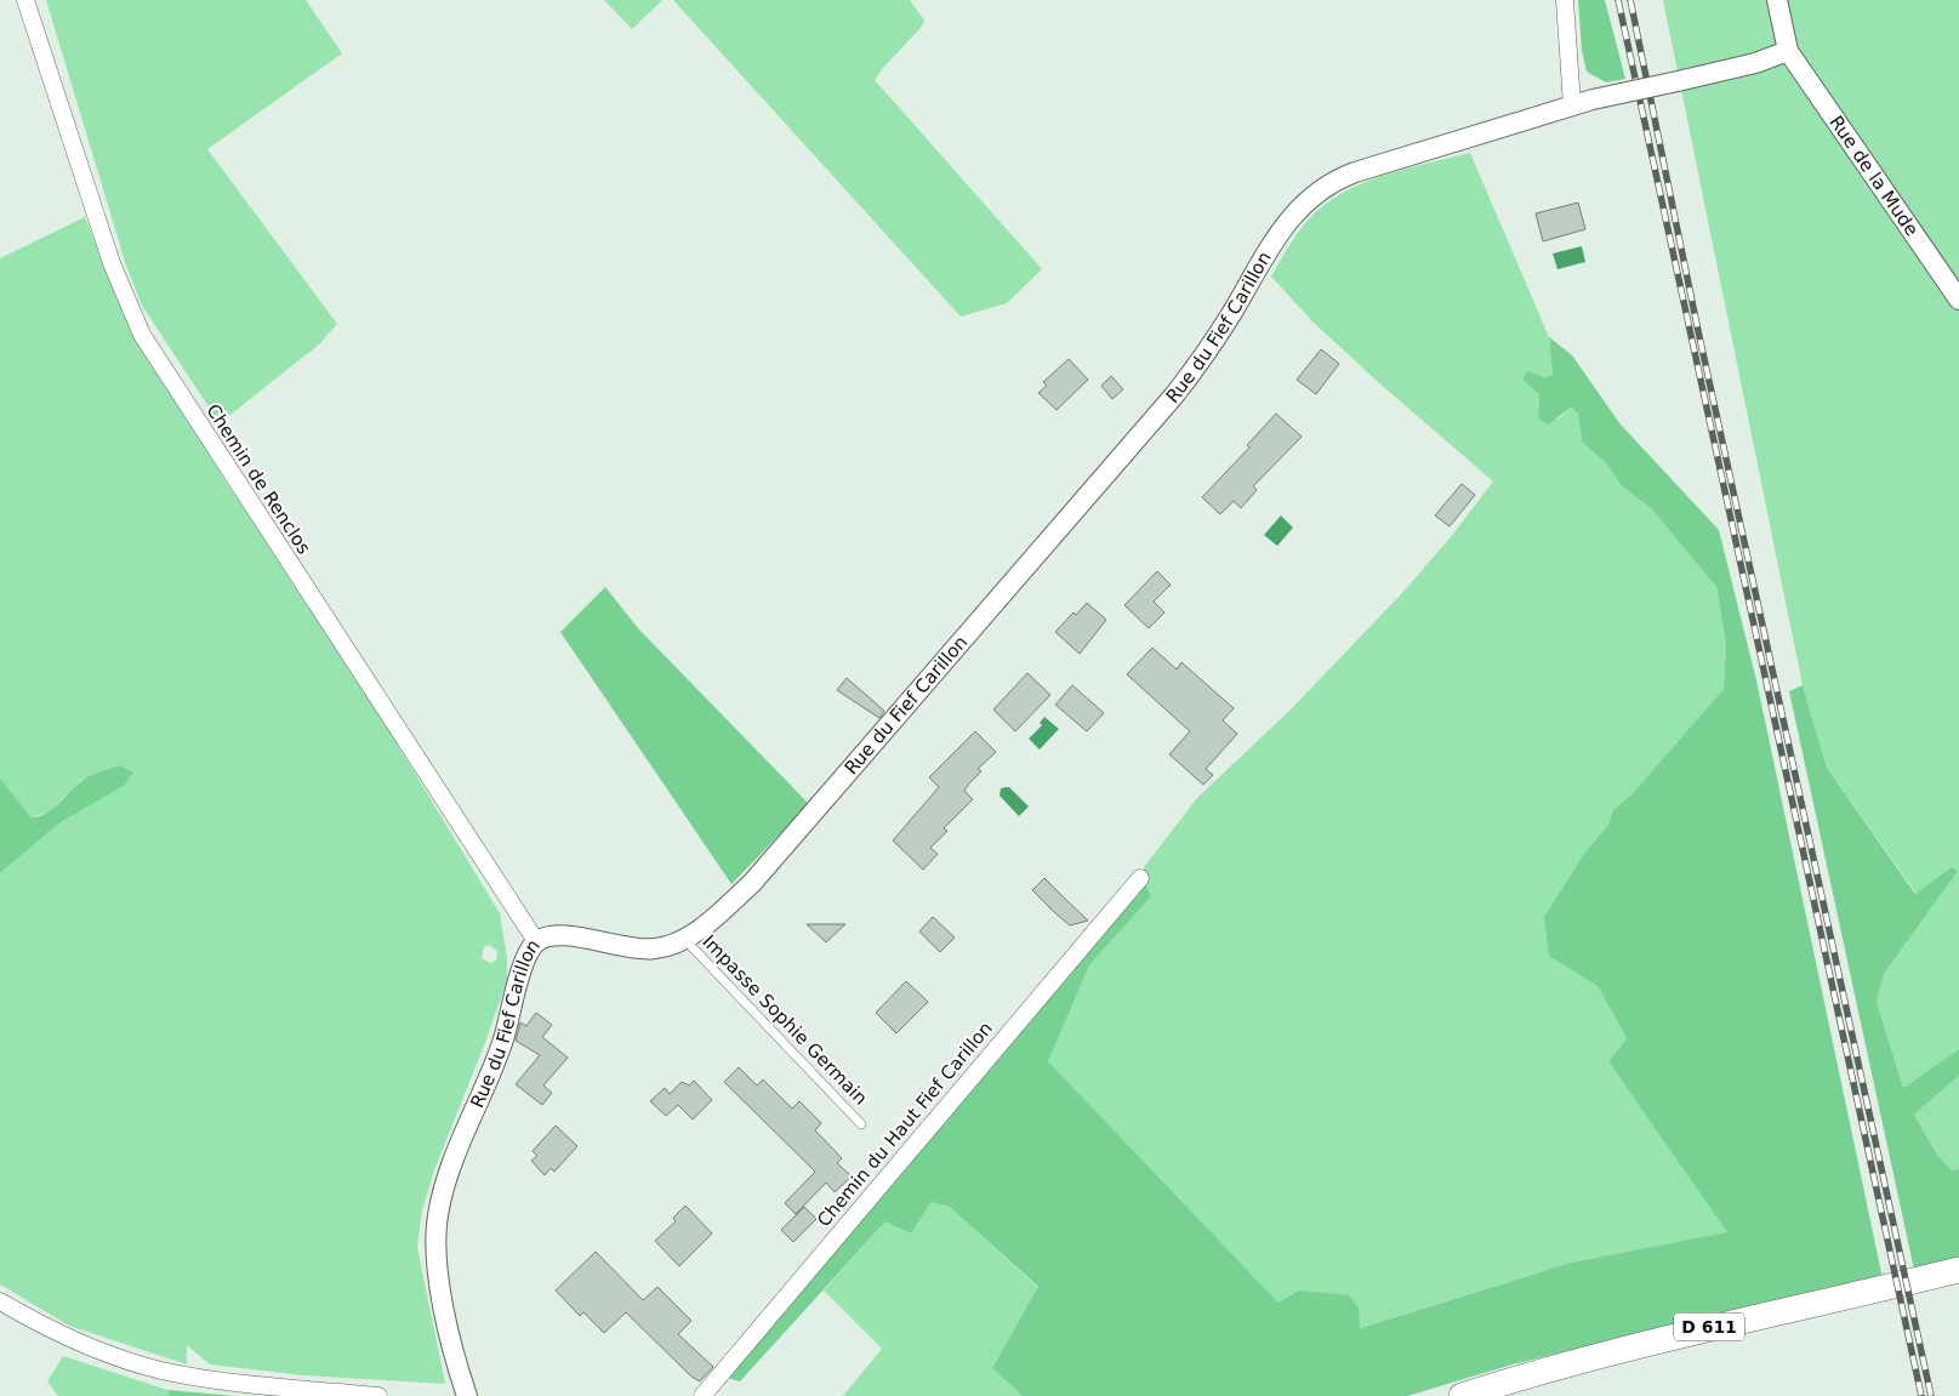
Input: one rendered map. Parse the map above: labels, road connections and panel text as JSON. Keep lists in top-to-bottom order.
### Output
{
  "streets": {
    "main road": ["D 611"],
    "street": [
      "Rue de la Mude",
      "Rue du Fief Carillon",
      "Chemin de Renclos",
      "Chemin du Haut Fief Carillon"
    ],
    "lane": ["Impasse Sophie Germain"]
  },
  "crossings": [
    ["Rue de la Mude", "Rue du Fief Carillon"],
    ["Rue du Fief Carillon", "Chemin de Renclos"],
    ["Rue du Fief Carillon", "Impasse Sophie Germain"]
  ]
}
